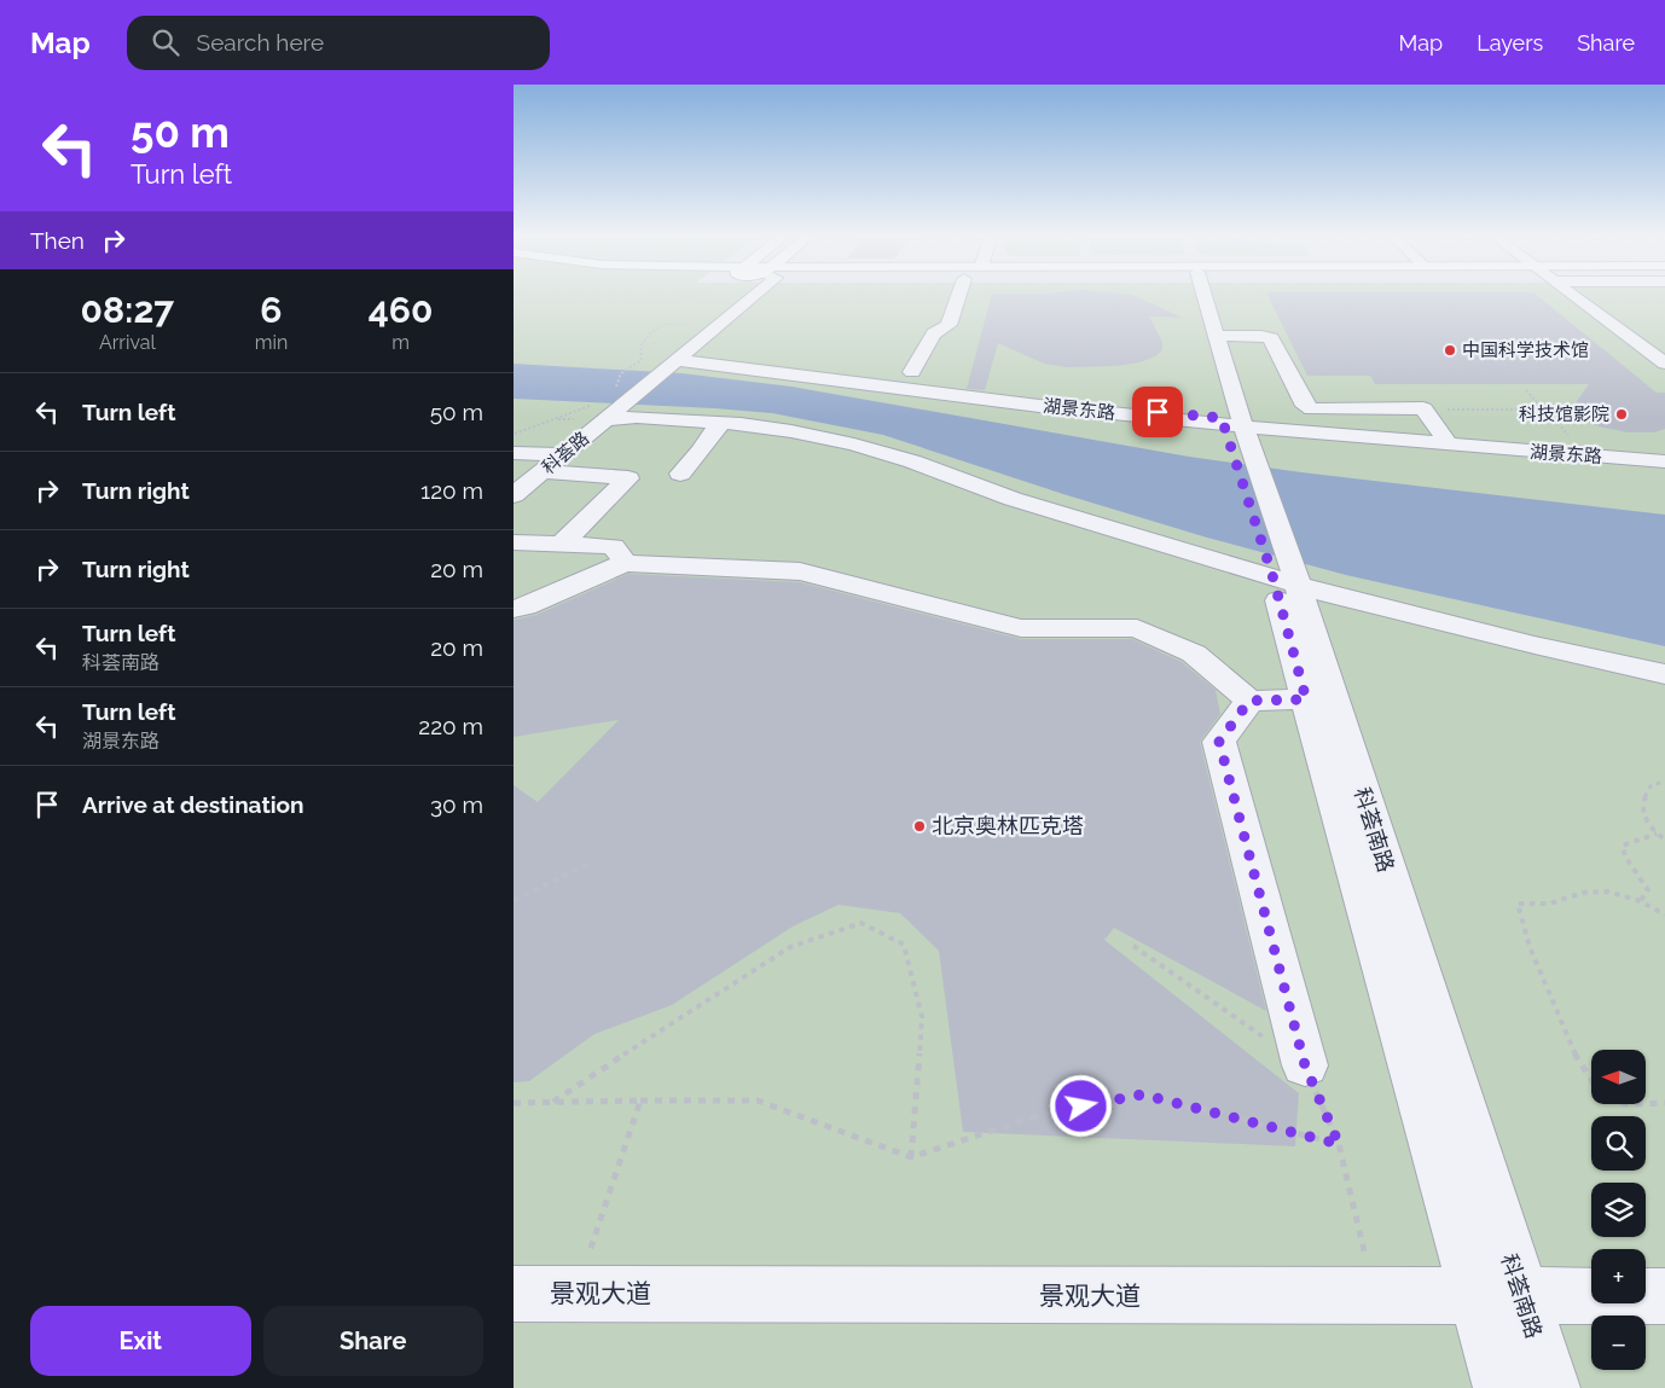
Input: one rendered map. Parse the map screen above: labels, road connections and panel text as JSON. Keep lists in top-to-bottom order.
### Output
{
  "streets": {
    "street": [
      "湖景东路",
      "科荟路",
      "科荟南路",
      "景观大道"
    ]
  },
  "crossings": [
    ["湖景东路", "科荟路"],
    ["湖景东路", "科荟南路"],
    ["科荟南路", "景观大道"]
  ],
  "places": ["中国科学技术馆", "科技馆影院", "北京奥林匹克塔"],
  "north": "left",
  "page": {
    "header": "Map",
    "search": "Search here",
    "nav": ["Map", "Layers", "Share"],
    "turn": ["50 m", "Turn left"],
    "then": "Then",
    "eta": [
      "08:27",
      "Arrival",
      "6",
      "min",
      "460",
      "m"
    ],
    "list": [
      {
        "name": "Turn left",
        "value": "50 m"
      },
      {
        "name": "Turn right",
        "value": "120 m"
      },
      {
        "name": "Turn right",
        "value": "20 m"
      },
      {
        "name": "Turn left",
        "note": "科荟南路",
        "value": "20 m"
      },
      {
        "name": "Turn left",
        "note": "湖景东路",
        "value": "220 m"
      },
      {
        "name": "Arrive at destination",
        "value": "30 m"
      }
    ],
    "map_buttons": ["+", "−"],
    "buttons": ["Exit", "Share"]
  }
}
